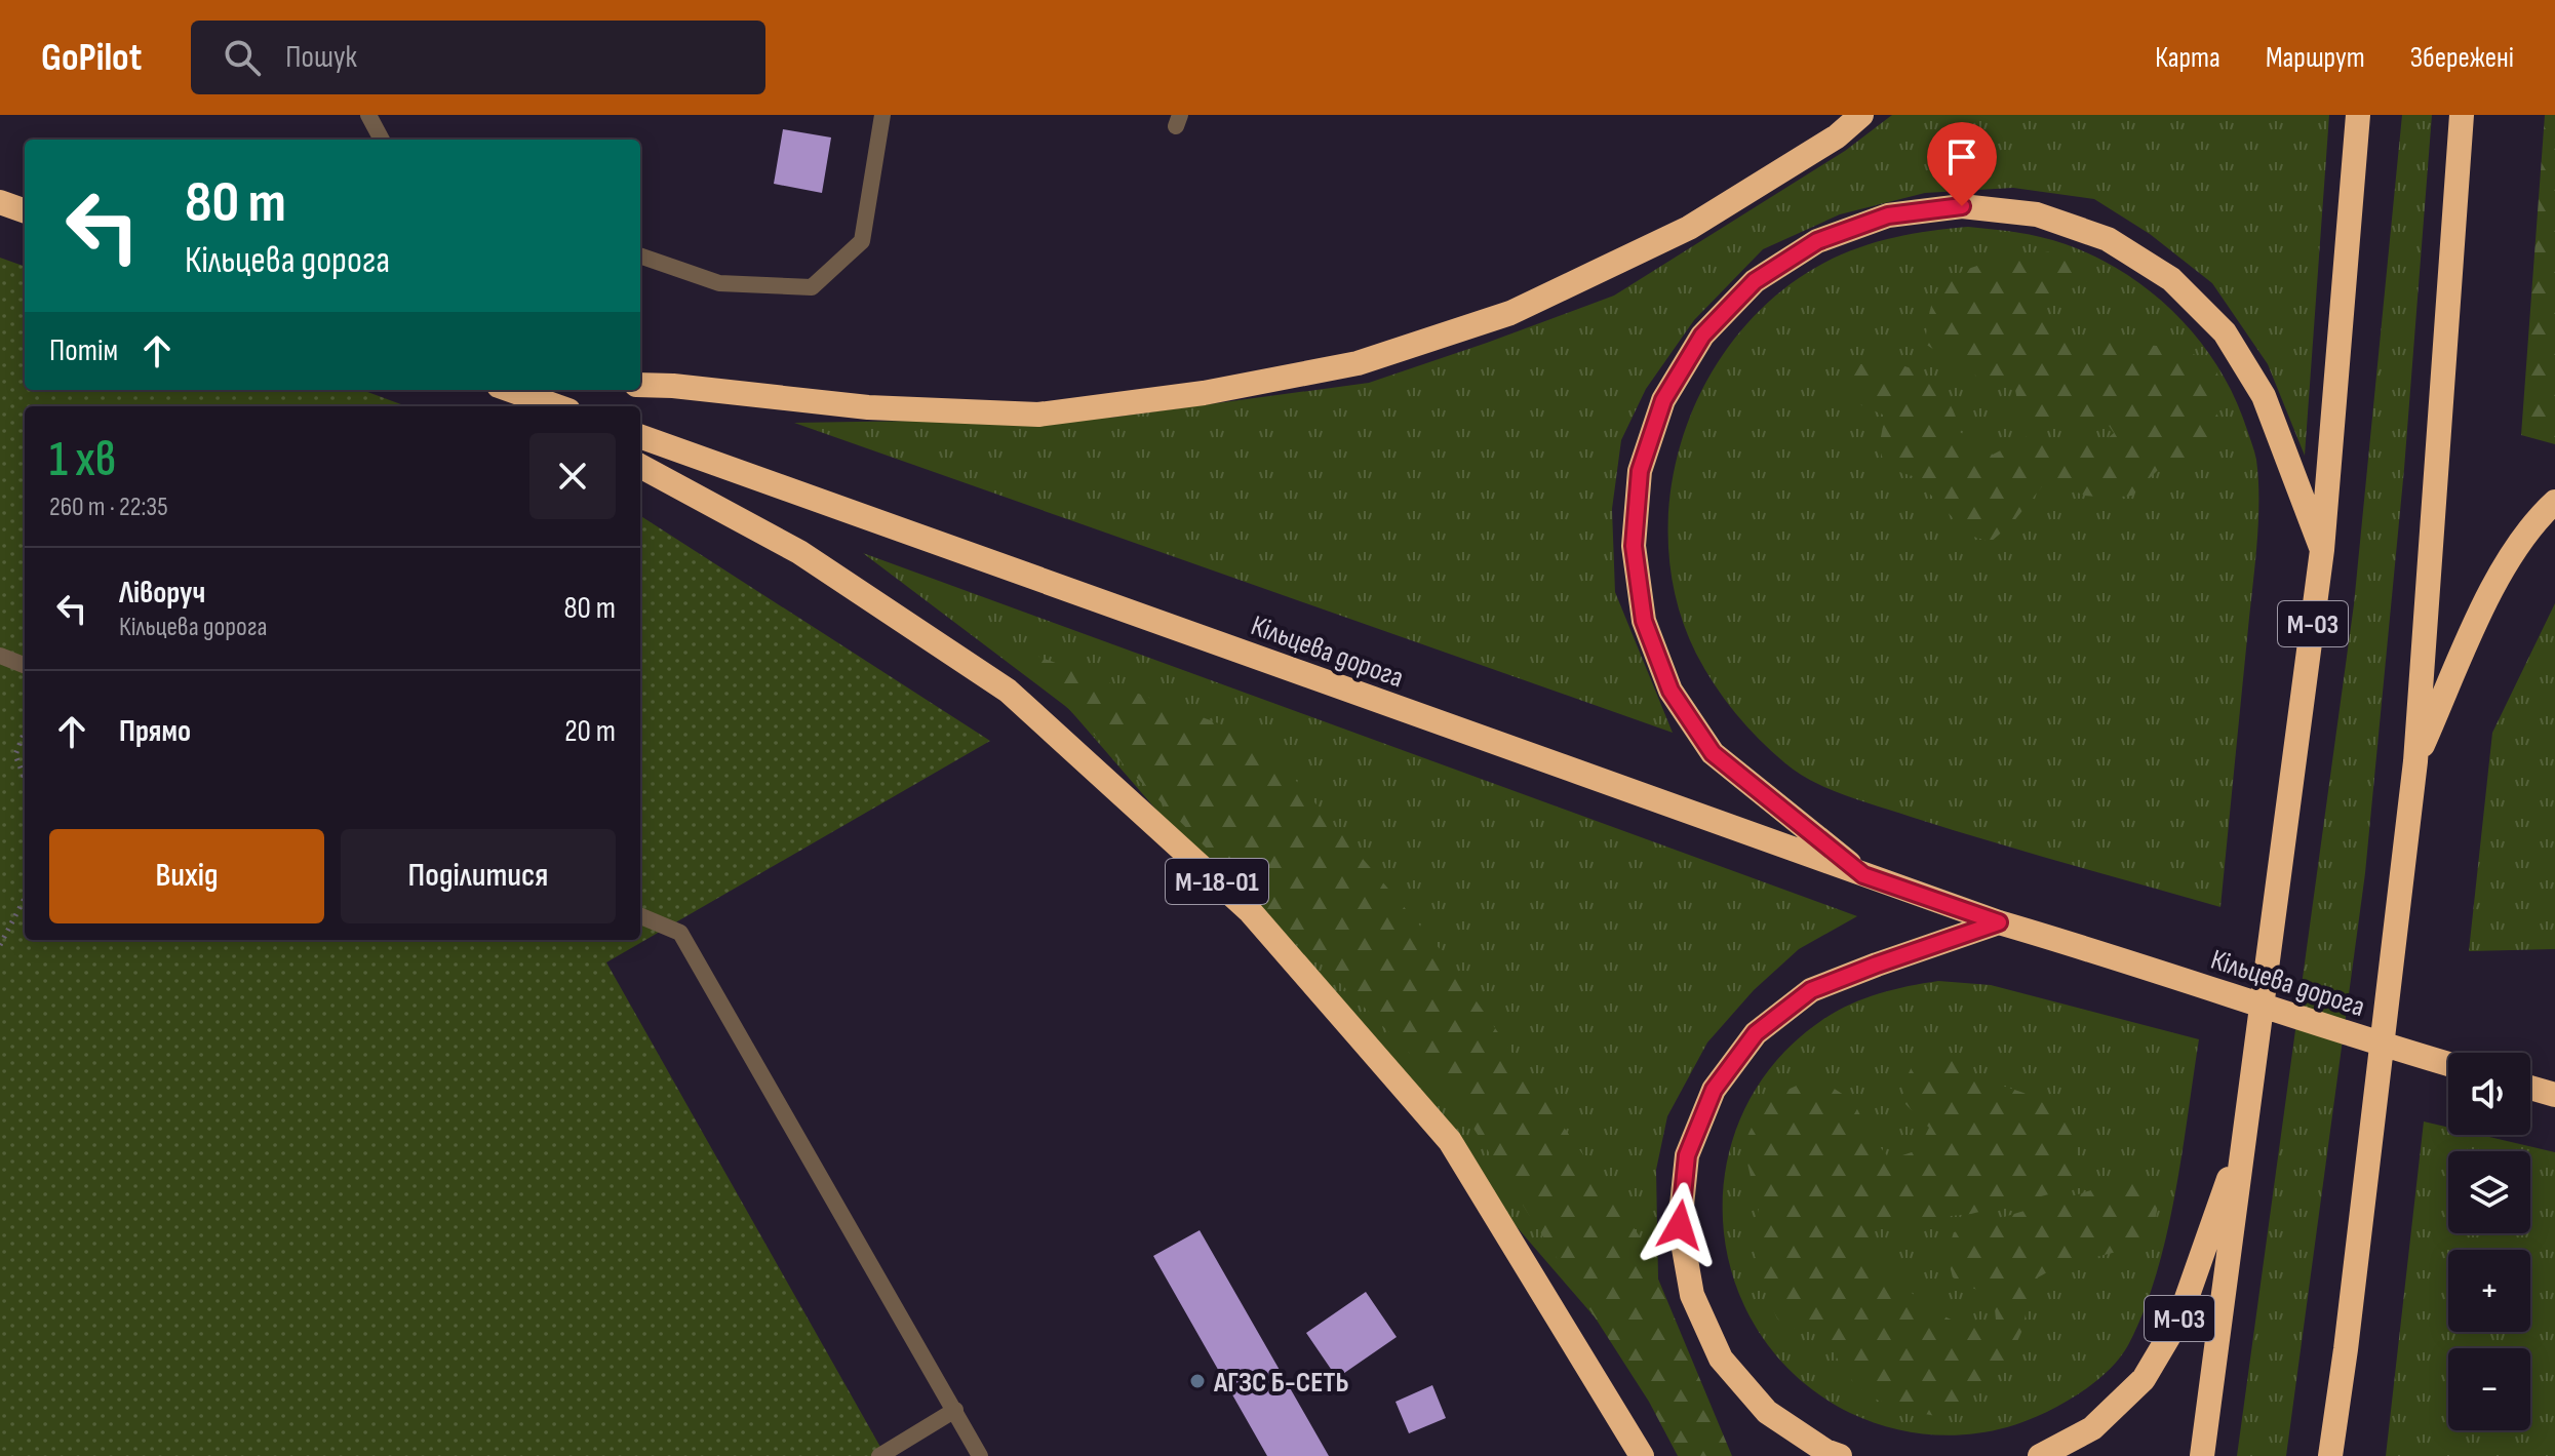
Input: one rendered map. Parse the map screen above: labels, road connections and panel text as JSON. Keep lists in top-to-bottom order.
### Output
{
  "streets": {
    "highway": ["М-03", "Кільцева дорога", "М-18-01"]
  },
  "places": ["АГЗС Б-СЕТЬ"],
  "page": {
    "header": "GoPilot",
    "search": "Пошук",
    "nav": ["Карта", "Маршрут", "Збережені"],
    "turn": ["80 m", "Кільцева дорога"],
    "then": "Потім",
    "heading": ["1 хв", "260 m · 22:35"],
    "list": [
      {
        "name": "Ліворуч",
        "note": "Кільцева дорога",
        "value": "80 m"
      },
      {
        "name": "Прямо",
        "value": "20 m"
      }
    ],
    "buttons": ["Вихід", "Поділитися"],
    "map_buttons": ["+", "−"]
  }
}
